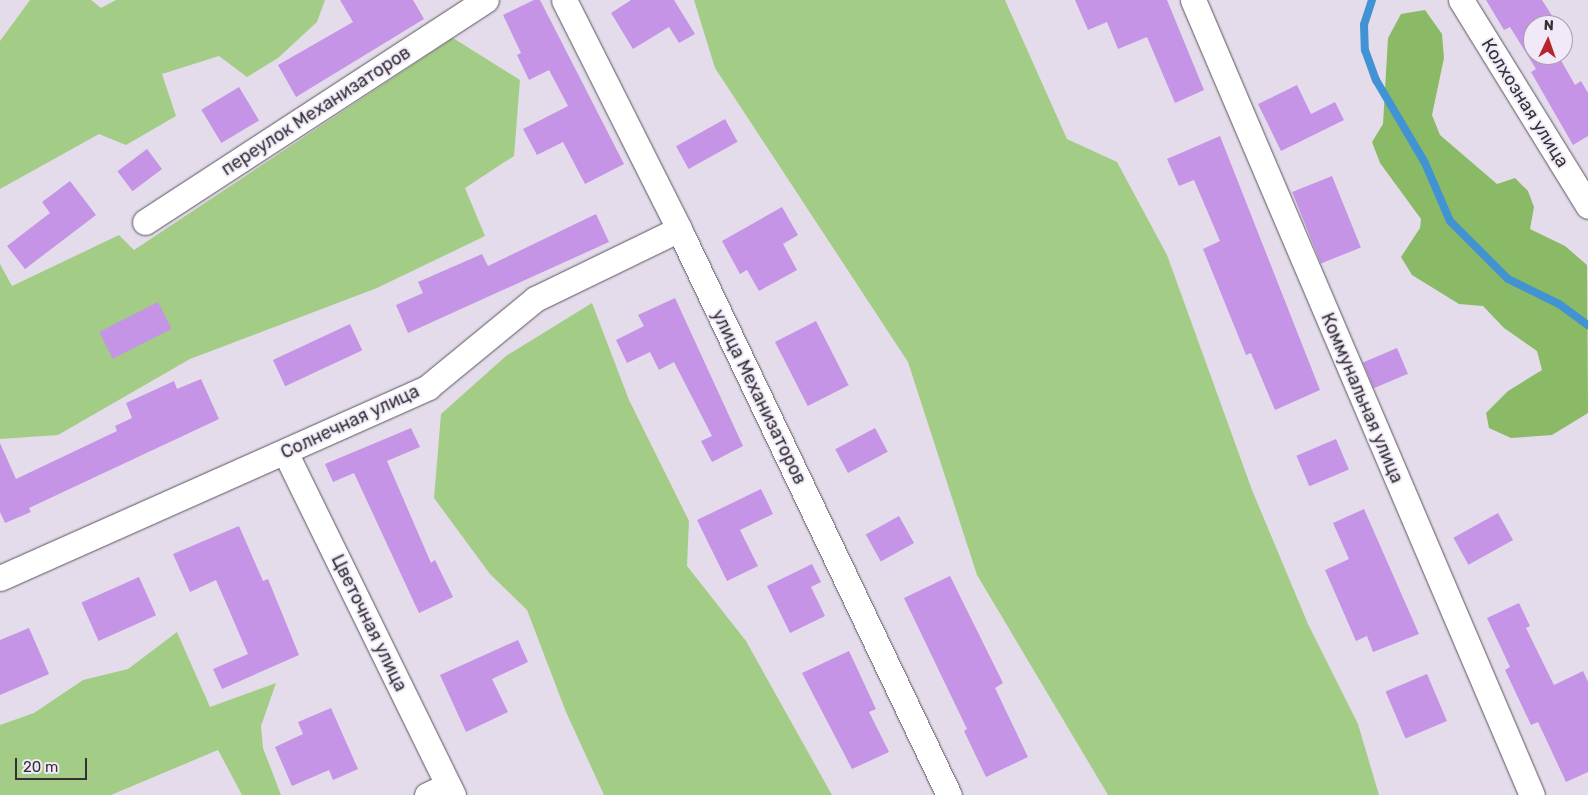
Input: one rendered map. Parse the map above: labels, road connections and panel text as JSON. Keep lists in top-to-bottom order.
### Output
{
  "streets": {
    "street": [
      "Колхозная улица",
      "переулок Механизаторов",
      "улица Механизаторов",
      "Коммунальная улица",
      "Солнечная улица",
      "Цветочная улица"
    ]
  },
  "crossings": [
    ["улица Механизаторов", "Солнечная улица"],
    ["Солнечная улица", "Цветочная улица"]
  ],
  "scale_bar": "20 m",
  "north": "top"
}
